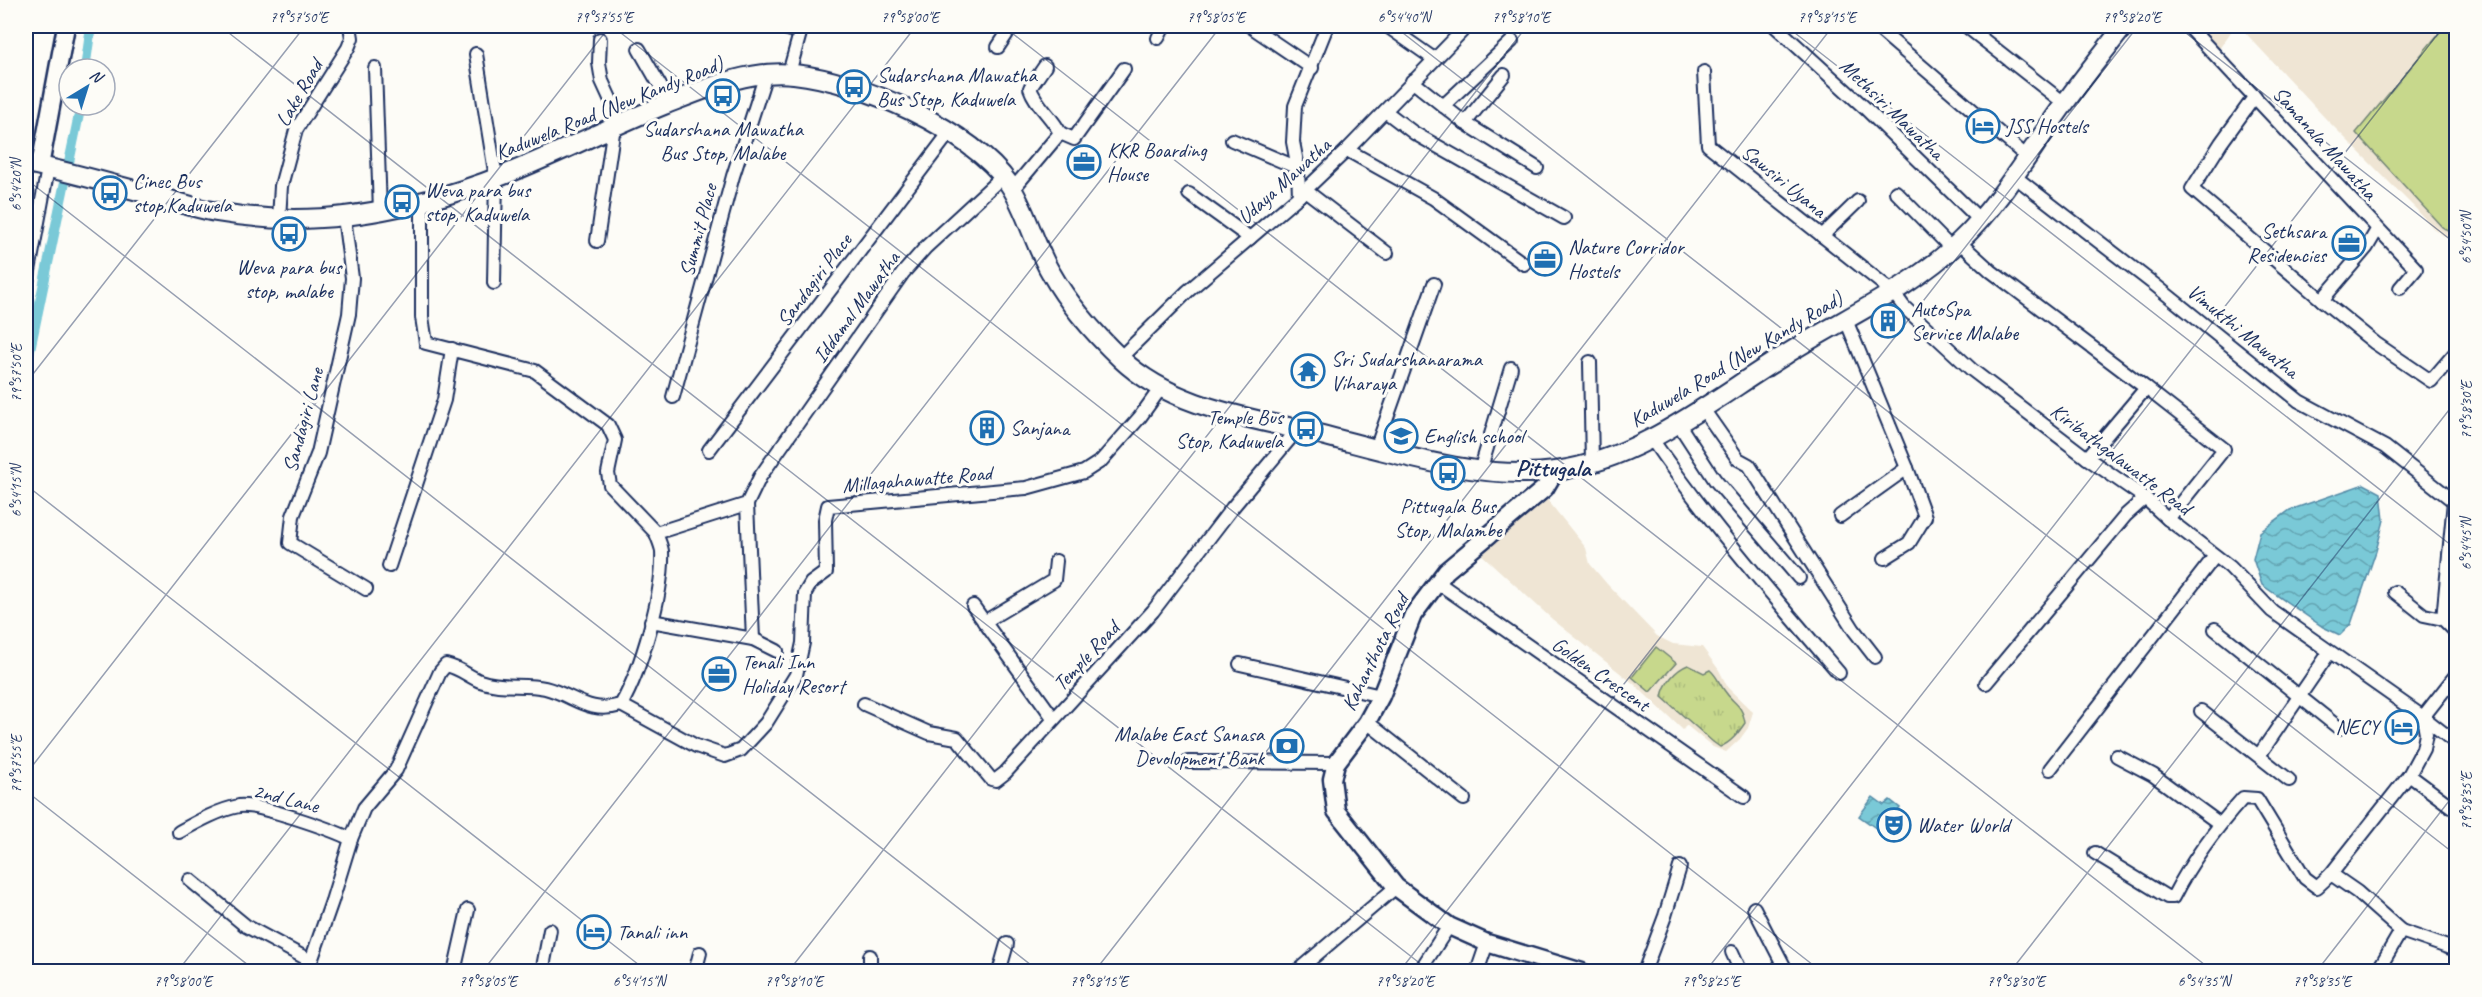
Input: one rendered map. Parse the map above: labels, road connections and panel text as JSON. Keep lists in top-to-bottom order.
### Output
{
  "streets": {
    "main road": ["Kaduwela Road (New Kandy Road)", "Kahanthota Road"],
    "street": [
      "Lake Road",
      "Methsiri Mawatha",
      "Samanala Mawatha",
      "Udaya Mawatha",
      "Sawsiri Uyana",
      "Summit Place",
      "Sandagiri Place",
      "Iddamal Mawatha",
      "Vimukthi Mawatha",
      "Sandagiri Lane",
      "Kiribathgalawatte Road",
      "Millagahawatte Road",
      "Temple Road",
      "Golden Crescent",
      "2nd Lane"
    ]
  },
  "crossings": [
    ["Lake Road", "Kaduwela Road (New Kandy Road)"],
    ["Kaduwela Road (New Kandy Road)", "Methsiri Mawatha"],
    ["Kaduwela Road (New Kandy Road)", "Udaya Mawatha"],
    ["Kaduwela Road (New Kandy Road)", "Sawsiri Uyana"],
    ["Kaduwela Road (New Kandy Road)", "Summit Place"],
    ["Kaduwela Road (New Kandy Road)", "Sandagiri Place"],
    ["Kaduwela Road (New Kandy Road)", "Iddamal Mawatha"],
    ["Kaduwela Road (New Kandy Road)", "Vimukthi Mawatha"],
    ["Kaduwela Road (New Kandy Road)", "Sandagiri Lane"],
    ["Kaduwela Road (New Kandy Road)", "Kiribathgalawatte Road"],
    ["Kaduwela Road (New Kandy Road)", "Millagahawatte Road"],
    ["Kaduwela Road (New Kandy Road)", "Kahanthota Road"],
    ["Kaduwela Road (New Kandy Road)", "Temple Road"],
    ["Sawsiri Uyana", "Kiribathgalawatte Road"],
    ["Kahanthota Road", "Golden Crescent"]
  ],
  "districts": ["Pittugala"],
  "places": {
    "bus stop": [
      "Sudarshana Mawatha Bus Stop, Kaduwela",
      "Sudarshana Mawatha Bus Stop, Malabe",
      "Cinec Bus stop,Kaduwela",
      "Weva para bus stop, Kaduwela",
      "Weva para bus stop, malabe",
      "Temple Bus Stop, Kaduwela",
      "Pittugala Bus Stop, Malambe"
    ],
    "hotel": ["JSS Hostels", "NECY", "Tanali inn"],
    "office": [
      "KKR Boarding House",
      "Sethsara Residencies",
      "Nature Corridor Hostels",
      "Tenali Inn Holiday Resort"
    ],
    "building": ["AutoSpa Service Malabe", "Sanjana"],
    "temple": ["Sri Sudarshanarama Viharaya"],
    "school or university": ["English school"],
    "bank": ["Malabe East Sanasa Devolopment Bank"],
    "theatre": ["Water World"]
  },
  "north": "top right",
  "coordinates": [
    "79°57'50\"E",
    "79°57'55\"E",
    "79°58'00\"E",
    "79°58'05\"E",
    "6°54'40\"N",
    "79°58'10\"E",
    "79°58'15\"E",
    "79°58'20\"E",
    "6°54'20\"N",
    "6°54'50\"N",
    "79°58'30\"E",
    "6°54'15\"N",
    "6°54'45\"N",
    "79°58'35\"E",
    "79°58'25\"E",
    "6°54'35\"N"
  ]
}
